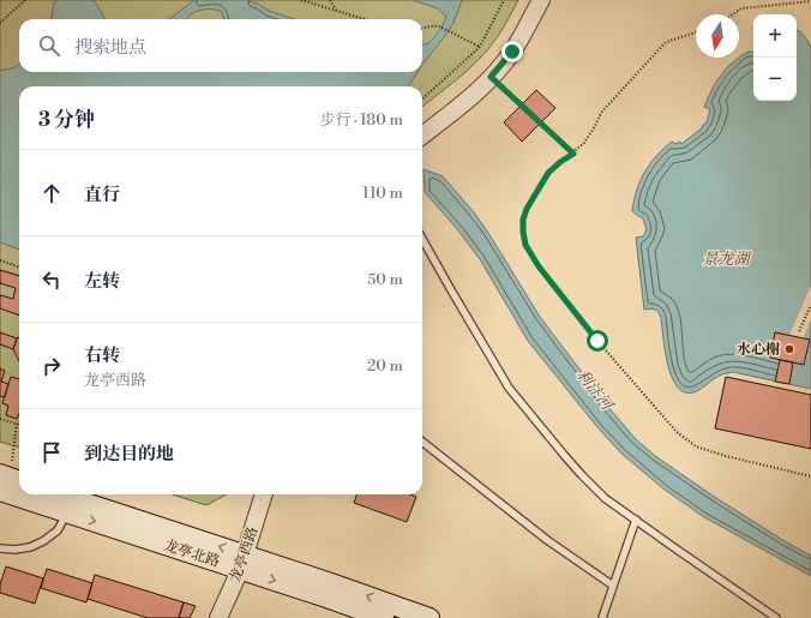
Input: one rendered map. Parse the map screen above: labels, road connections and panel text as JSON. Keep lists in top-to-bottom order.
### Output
{
  "streets": {
    "main road": ["龙亭北路"],
    "street": ["龙亭西路"]
  },
  "crossings": [
    ["龙亭北路", "龙亭西路"]
  ],
  "water": ["景龙湖", "利汴河"],
  "places": ["水心榭"],
  "north": "bottom",
  "page": {
    "map_buttons": ["+", "−"],
    "search": "搜索地点",
    "heading": ["3 分钟", "步行 · 180 m"],
    "list": [
      ["直行", "110 m"],
      ["左转", "50 m"],
      ["右转", "龙亭西路", "20 m"],
      "到达目的地"
    ]
  }
}
